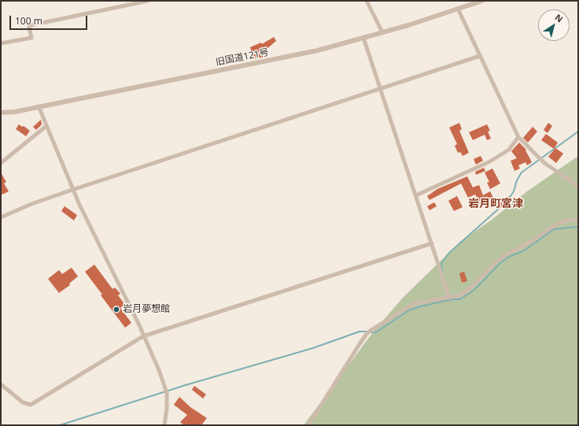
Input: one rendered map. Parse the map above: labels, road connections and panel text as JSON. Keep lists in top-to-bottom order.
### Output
{
  "streets": {
    "street": ["旧国道121号"]
  },
  "districts": ["岩月町宮津"],
  "places": ["岩月夢想館"],
  "scale_bar": "100 m",
  "north": "top right"
}
